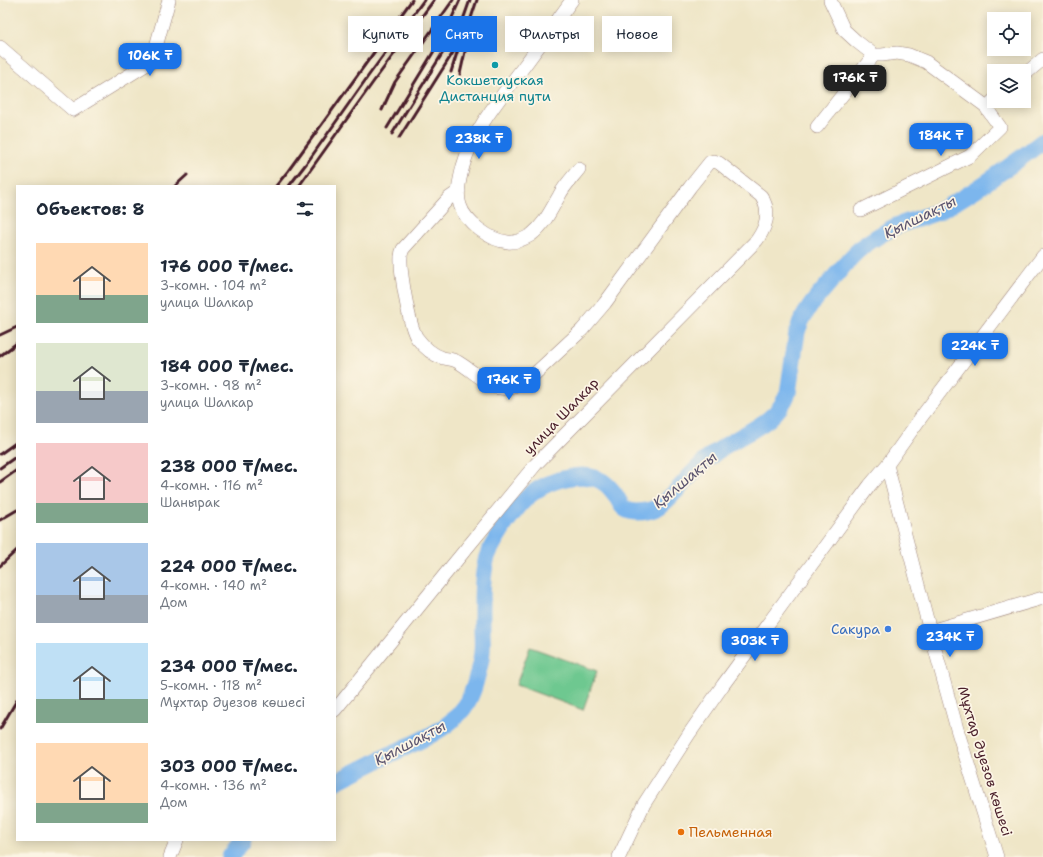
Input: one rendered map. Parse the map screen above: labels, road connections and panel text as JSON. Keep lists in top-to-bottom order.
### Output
{
  "streets": {
    "street": ["улица Шалкар", "Мұхтар Әуезов көшесі"]
  },
  "water": ["Қылшақты"],
  "places": ["Кокшетауская Дистанция пути", "Сакура", "Пельменная"],
  "page": {
    "chip": [
      "Купить",
      "Снять",
      "Фильтры",
      "Новое"
    ],
    "price": [
      "106K ₸",
      "176K ₸",
      "184K ₸",
      "238K ₸",
      "224K ₸",
      "176K ₸",
      "234K ₸",
      "303K ₸"
    ],
    "heading": "Объектов: 8",
    "list": [
      {
        "name": "176 000 ₸/мес.",
        "note": "3-комн. · 104 m² · улица Шалкар"
      },
      {
        "name": "184 000 ₸/мес.",
        "note": "3-комн. · 98 m² · улица Шалкар"
      },
      {
        "name": "238 000 ₸/мес.",
        "note": "4-комн. · 116 m² · Шанырак"
      },
      {
        "name": "224 000 ₸/мес.",
        "note": "4-комн. · 140 m² · Дом"
      },
      {
        "name": "234 000 ₸/мес.",
        "note": "5-комн. · 118 m² · Мұхтар Әуезов көшесі"
      },
      {
        "name": "303 000 ₸/мес.",
        "note": "4-комн. · 136 m² · Дом"
      }
    ]
  }
}
